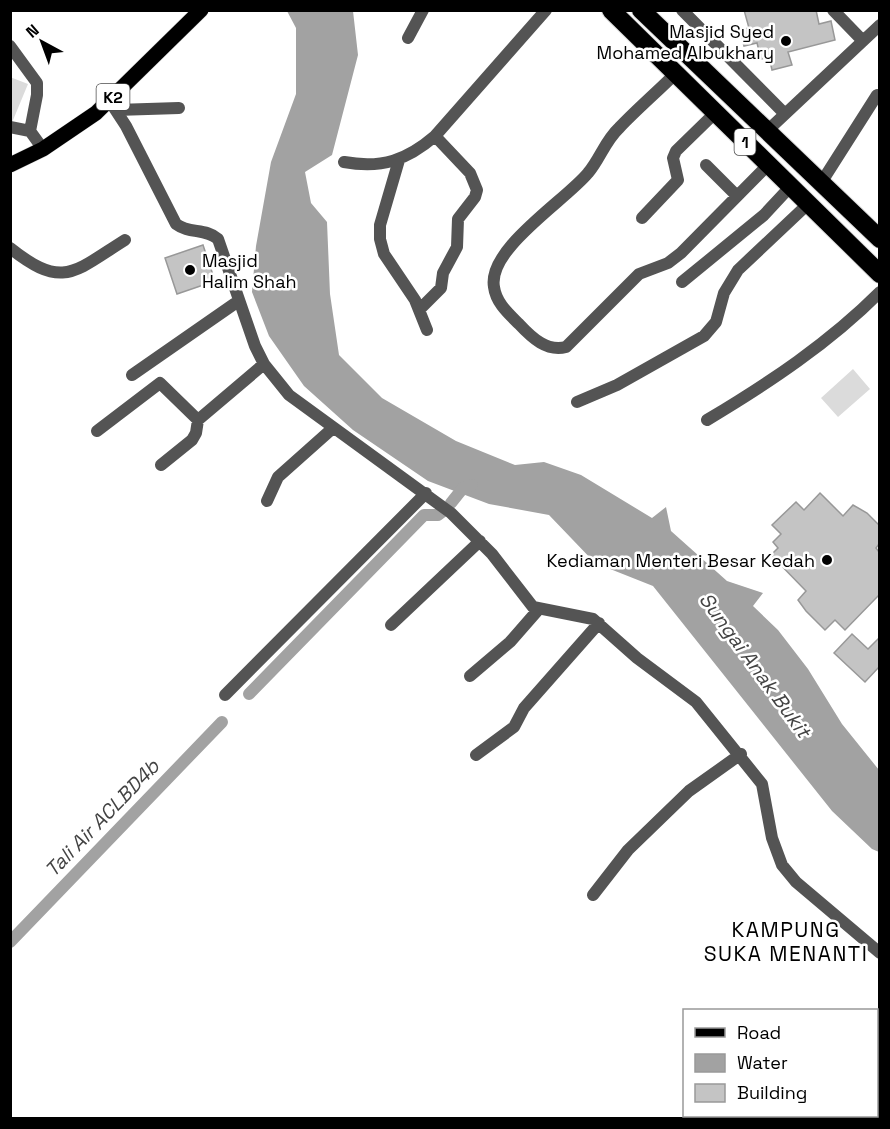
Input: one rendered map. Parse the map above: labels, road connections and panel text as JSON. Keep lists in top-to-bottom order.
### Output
{
  "streets": {
    "highway": ["1"],
    "main road": ["K2"]
  },
  "districts": ["KAMPUNG SUKA MENANTI"],
  "water": ["Sungai Anak Bukit", "Tali Air ACLBD4b"],
  "places": ["Masjid Syed Mohamed Albukhary", "Masjid Halim Shah", "Kediaman Menteri Besar Kedah"],
  "legend": ["Road", "Water", "Building"],
  "north": "top left"
}
